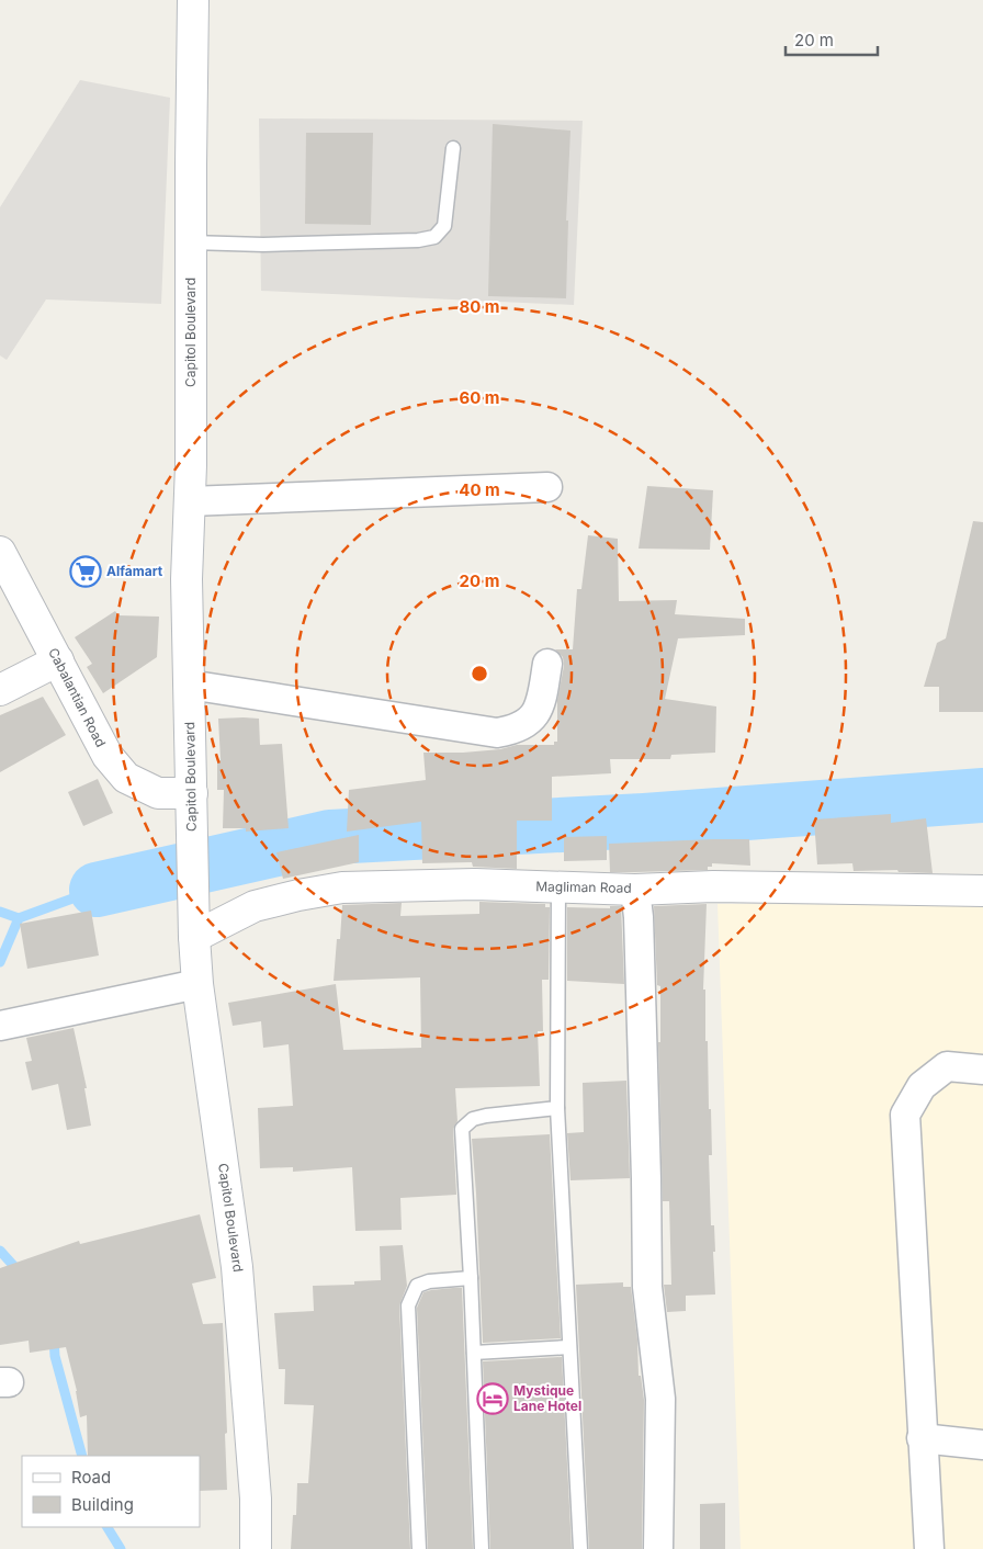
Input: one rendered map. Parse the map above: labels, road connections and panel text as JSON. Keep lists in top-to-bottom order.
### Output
{
  "streets": {
    "main road": ["Capitol Boulevard", "Cabalantian Road", "Magliman Road"]
  },
  "crossings": [
    ["Capitol Boulevard", "Cabalantian Road"],
    ["Capitol Boulevard", "Magliman Road"]
  ],
  "places": {
    "supermarket": ["Alfamart"],
    "hotel": ["Mystique Lane Hotel"]
  },
  "legend": ["Road", "Building"],
  "scale_bar": "20 m",
  "rings": [
    "80 m",
    "60 m",
    "40 m",
    "20 m"
  ]
}
